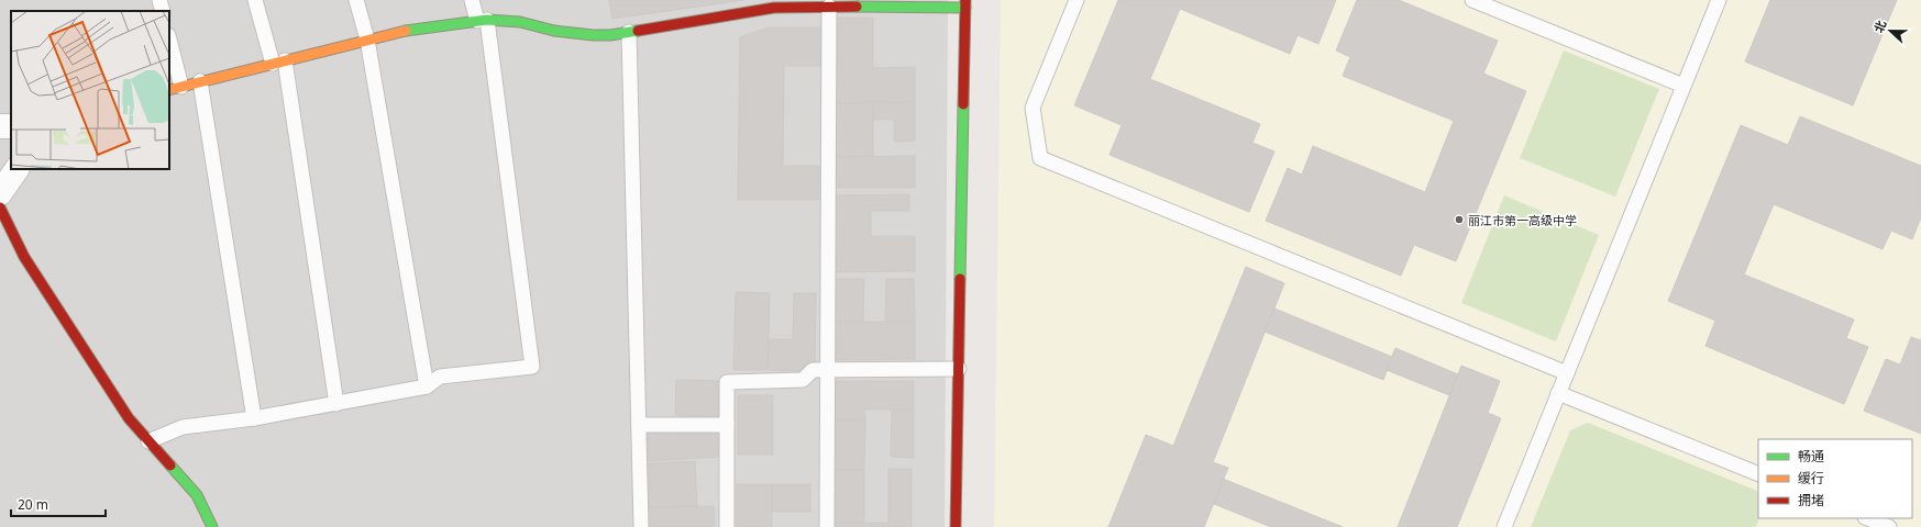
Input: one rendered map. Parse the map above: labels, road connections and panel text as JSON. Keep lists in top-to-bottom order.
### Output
{
  "places": ["丽江市第一高级中学"],
  "legend": ["畅通", "缓行", "拥堵"],
  "scale_bar": "20 m",
  "north": "left"
}
